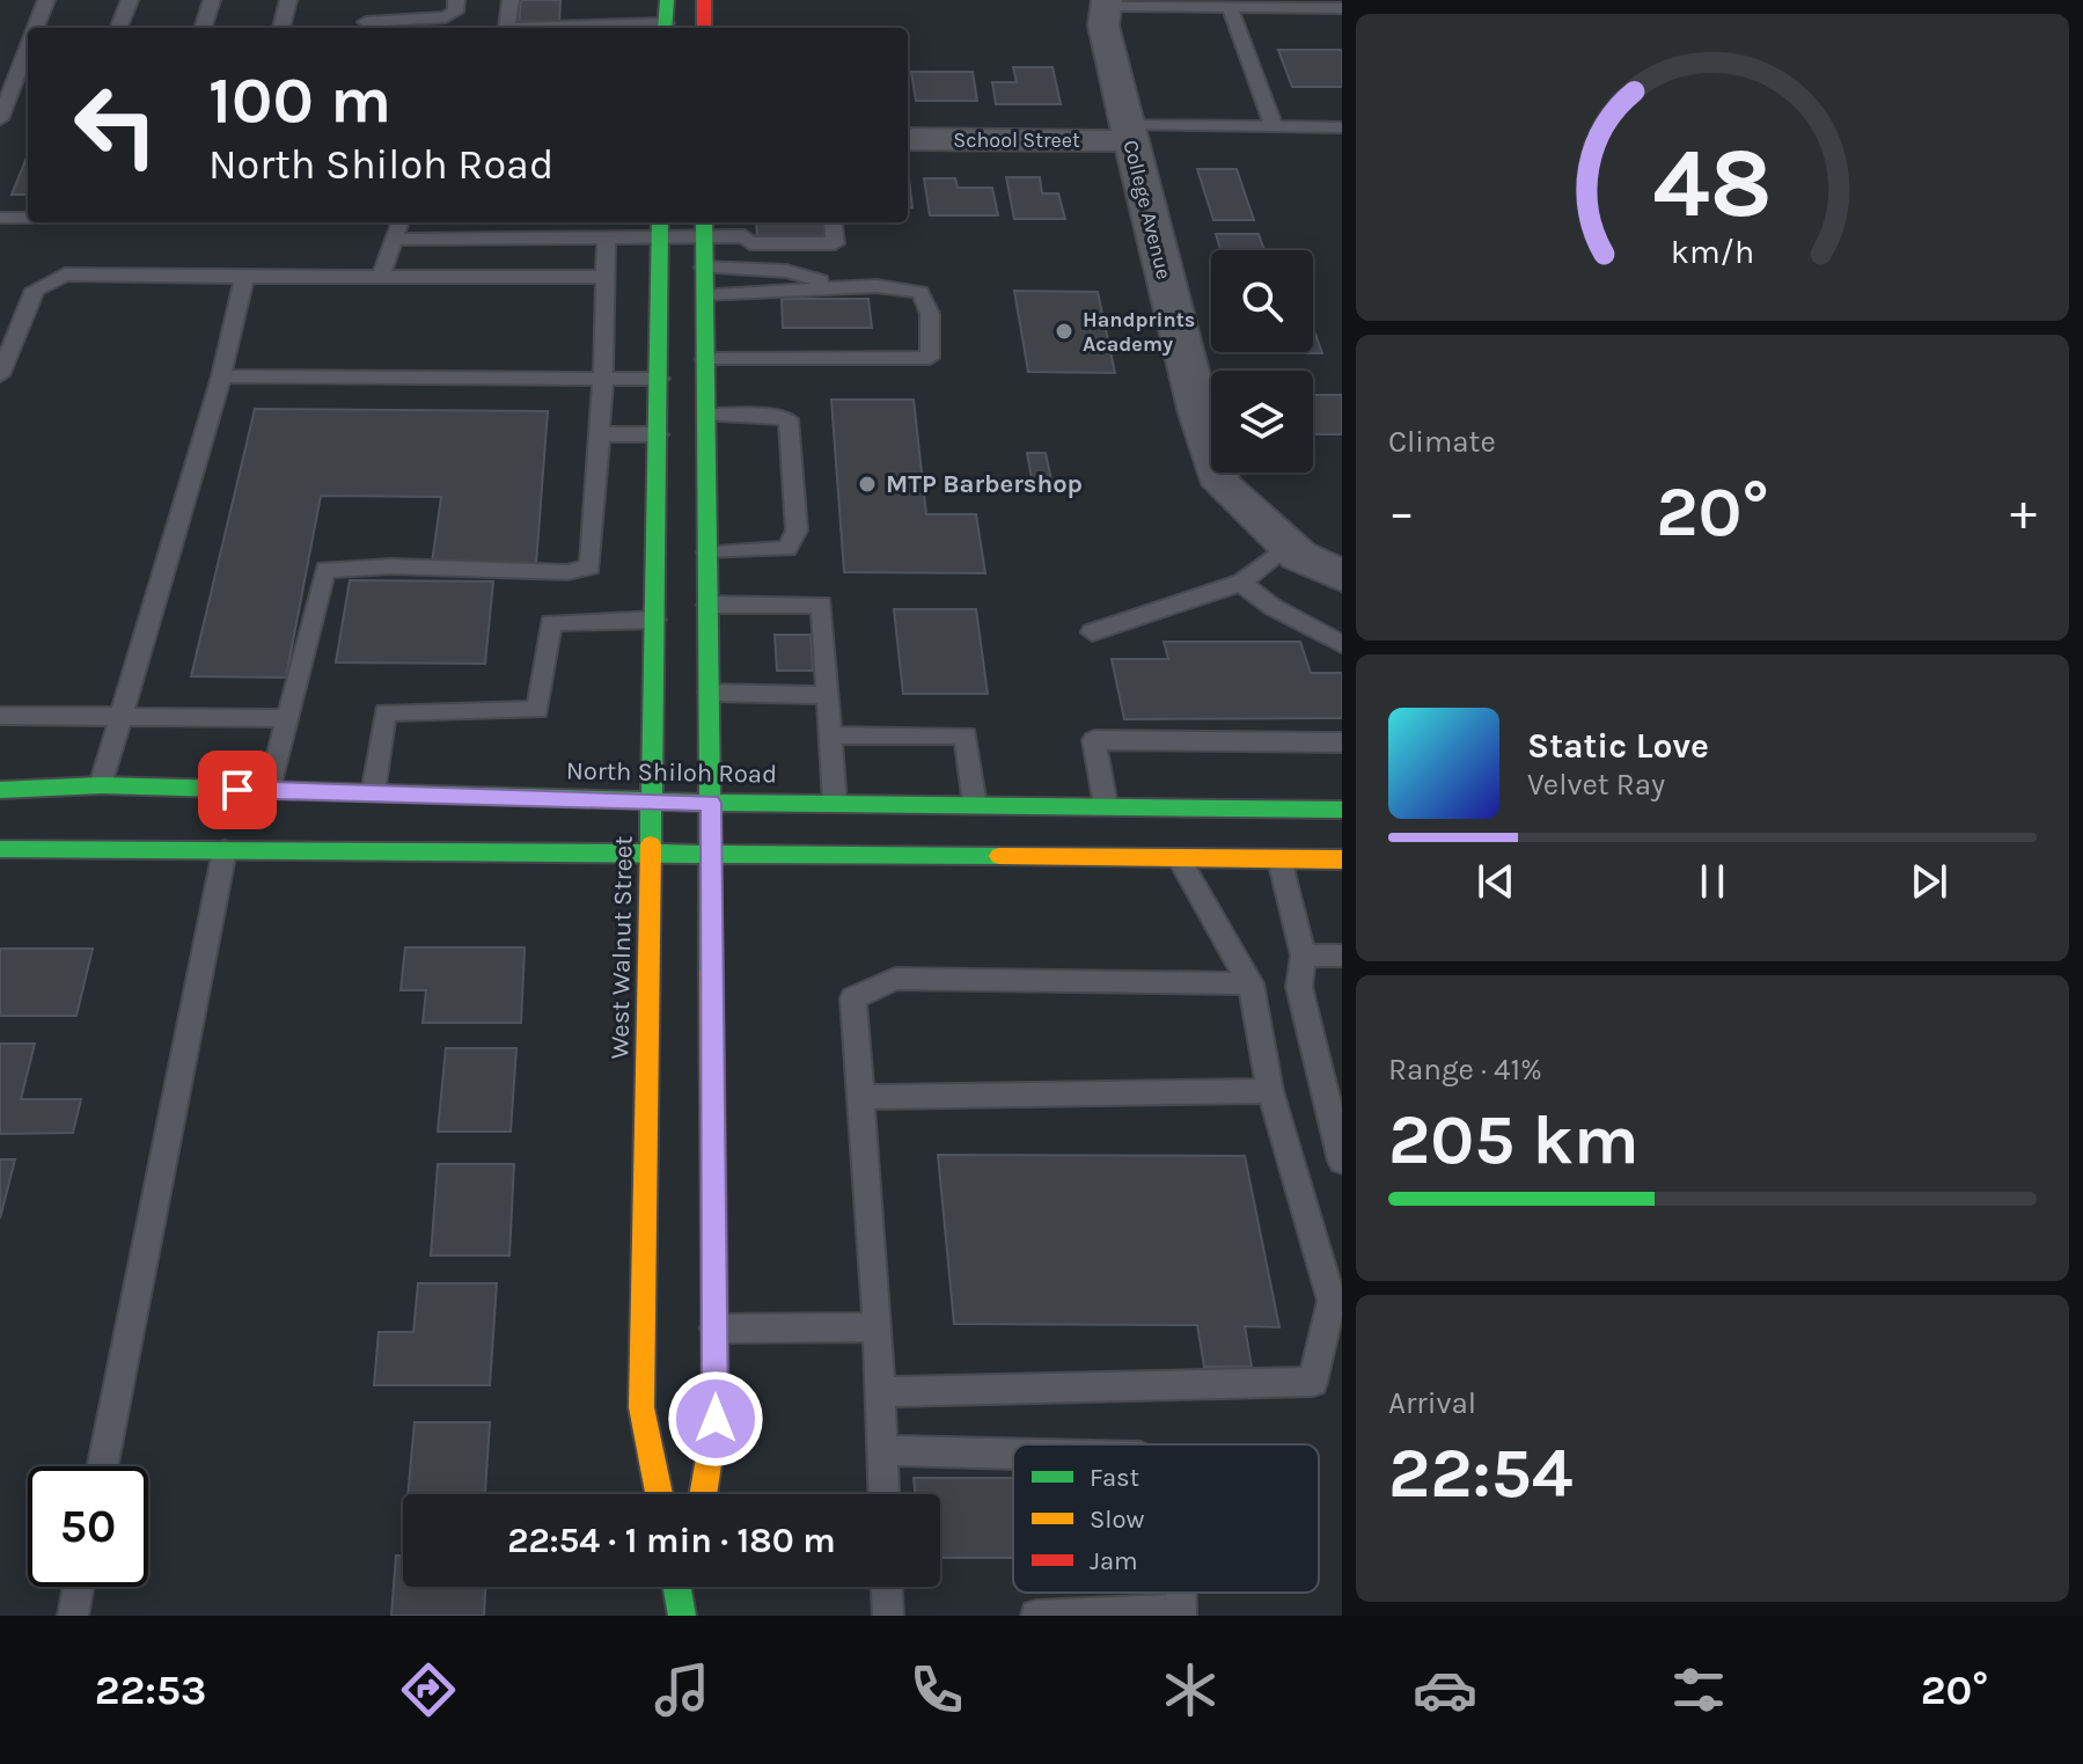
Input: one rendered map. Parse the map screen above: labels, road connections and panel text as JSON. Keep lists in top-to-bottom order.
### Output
{
  "streets": {
    "main road": ["North Shiloh Road", "West Walnut Street"],
    "street": ["School Street", "College Avenue"]
  },
  "crossings": [
    ["School Street", "College Avenue"],
    ["North Shiloh Road", "West Walnut Street"]
  ],
  "places": ["Handprints Academy", "MTP Barbershop"],
  "legend": ["Fast", "Slow", "Jam"],
  "page": {
    "turn": ["100 m", "North Shiloh Road"],
    "tile": [
      "Climate",
      ["Range · 41%", "205 km"],
      ["Arrival", "22:54"]
    ],
    "heat": ["−", "20°", "+"],
    "song": ["Static Love", "Velvet Ray"],
    "limit": "50",
    "trip": "22:54 · 1 min · 180 m",
    "tabs": ["22:53", "20°"],
    "gauge": ["48", "km/h"]
  }
}
